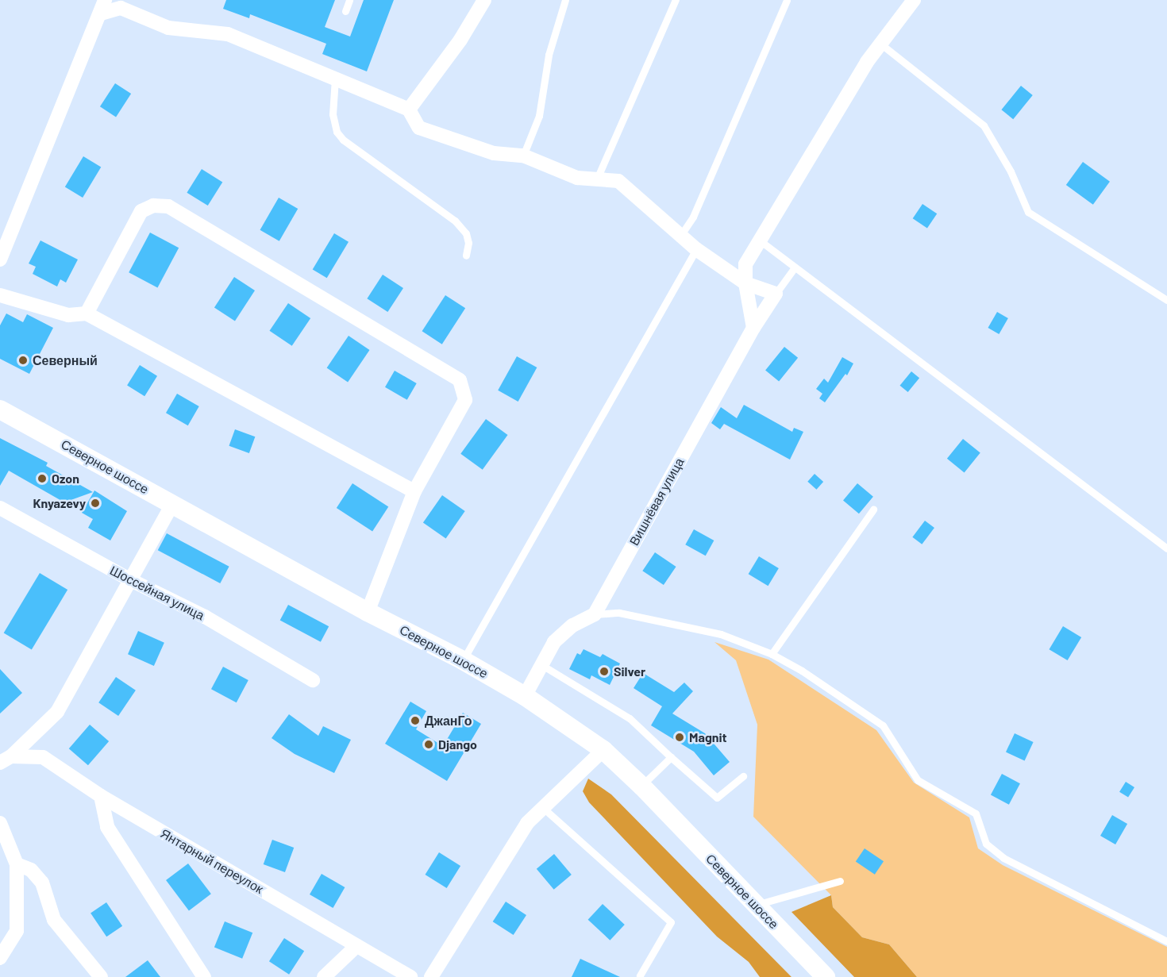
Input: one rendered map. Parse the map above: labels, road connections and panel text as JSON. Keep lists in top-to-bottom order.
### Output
{
  "streets": {
    "main road": ["Северное шоссе"],
    "street": ["Вишнёвая улица", "Шоссейная улица", "Янтарный переулок"]
  },
  "places": [
    "Северный",
    "Ozon",
    "Knyazevy",
    "Silver",
    "ДжанГо",
    "Magnit",
    "Django"
  ]
}
